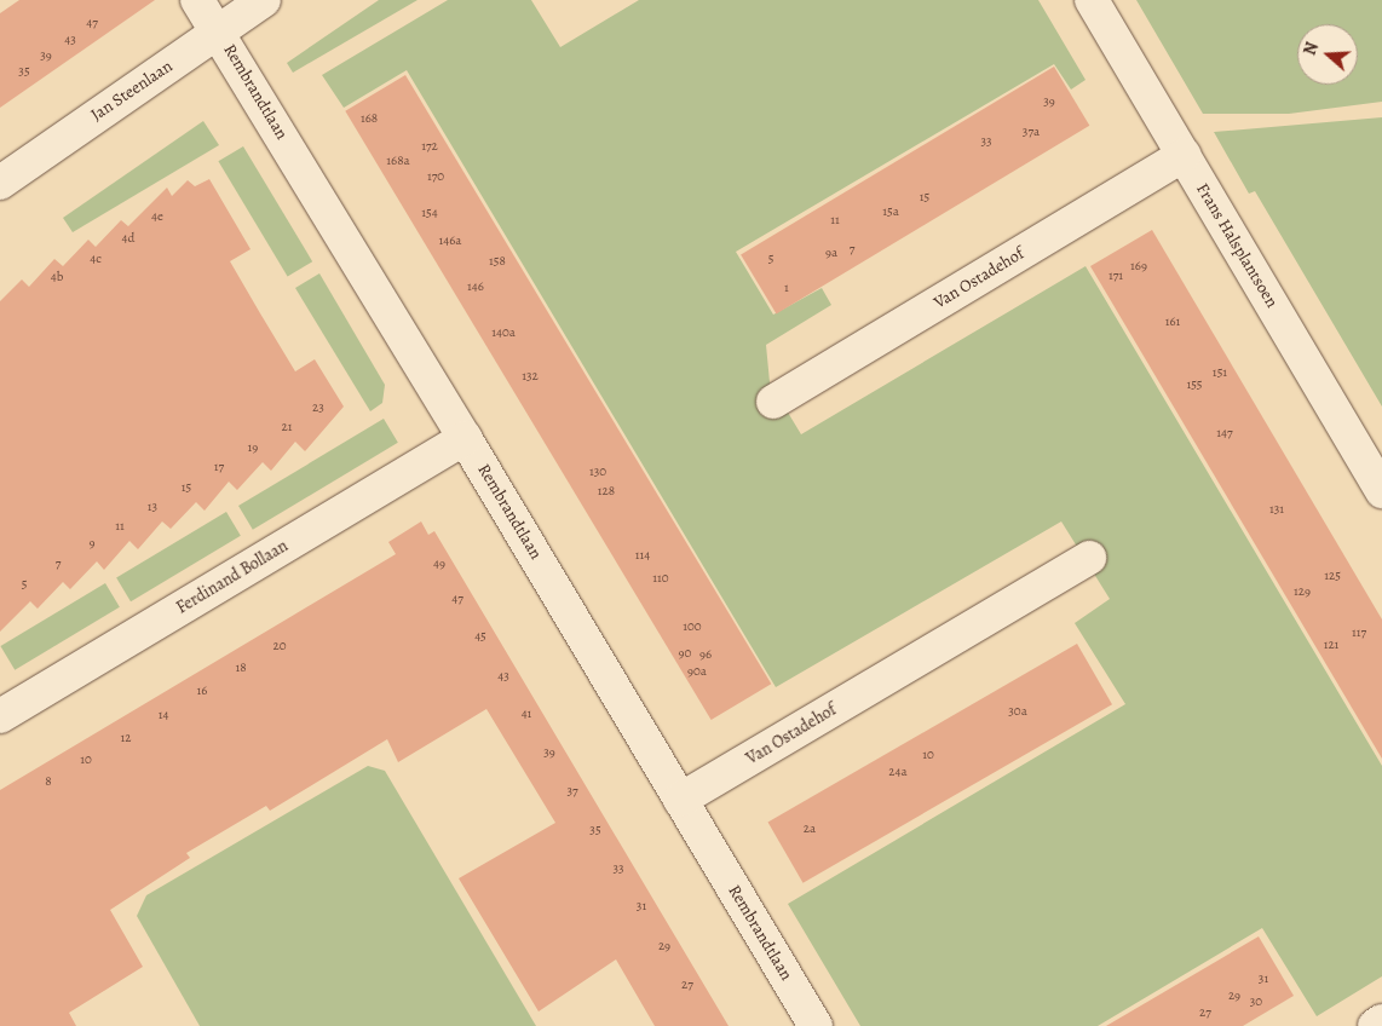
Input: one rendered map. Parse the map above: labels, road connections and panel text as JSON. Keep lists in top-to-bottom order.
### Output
{
  "streets": {
    "street": [
      "Jan Steenlaan",
      "Rembrandtlaan",
      "Frans Halsplantsoen",
      "Van Ostadehof",
      "Ferdinand Bollaan"
    ]
  },
  "crossings": [
    ["Jan Steenlaan", "Rembrandtlaan"],
    ["Rembrandtlaan", "Van Ostadehof"],
    ["Rembrandtlaan", "Ferdinand Bollaan"],
    ["Frans Halsplantsoen", "Van Ostadehof"]
  ],
  "house_numbers": [
    "47",
    "43",
    "39",
    "35",
    "39",
    "168",
    "37a",
    "33",
    "172",
    "168a",
    "170",
    "15",
    "15a",
    "154",
    "4e",
    "11",
    "4d",
    "146a",
    "7",
    "9a",
    "4c",
    "5",
    "158",
    "169",
    "171",
    "4b",
    "146",
    "1",
    "161",
    "140a",
    "151",
    "132",
    "155",
    "23",
    "21",
    "147",
    "19",
    "17",
    "130",
    "15",
    "128",
    "13",
    "131",
    "11",
    "9",
    "114",
    "7",
    "49",
    "125",
    "110",
    "5",
    "129",
    "47",
    "100",
    "117",
    "45",
    "121",
    "20",
    "90",
    "96",
    "18",
    "90a",
    "43",
    "16",
    "30a",
    "41",
    "14",
    "12",
    "39",
    "10",
    "10",
    "24a",
    "8",
    "37",
    "2a",
    "35",
    "33",
    "31",
    "29",
    "31",
    "27",
    "29",
    "30",
    "27"
  ],
  "north": "left"
}
